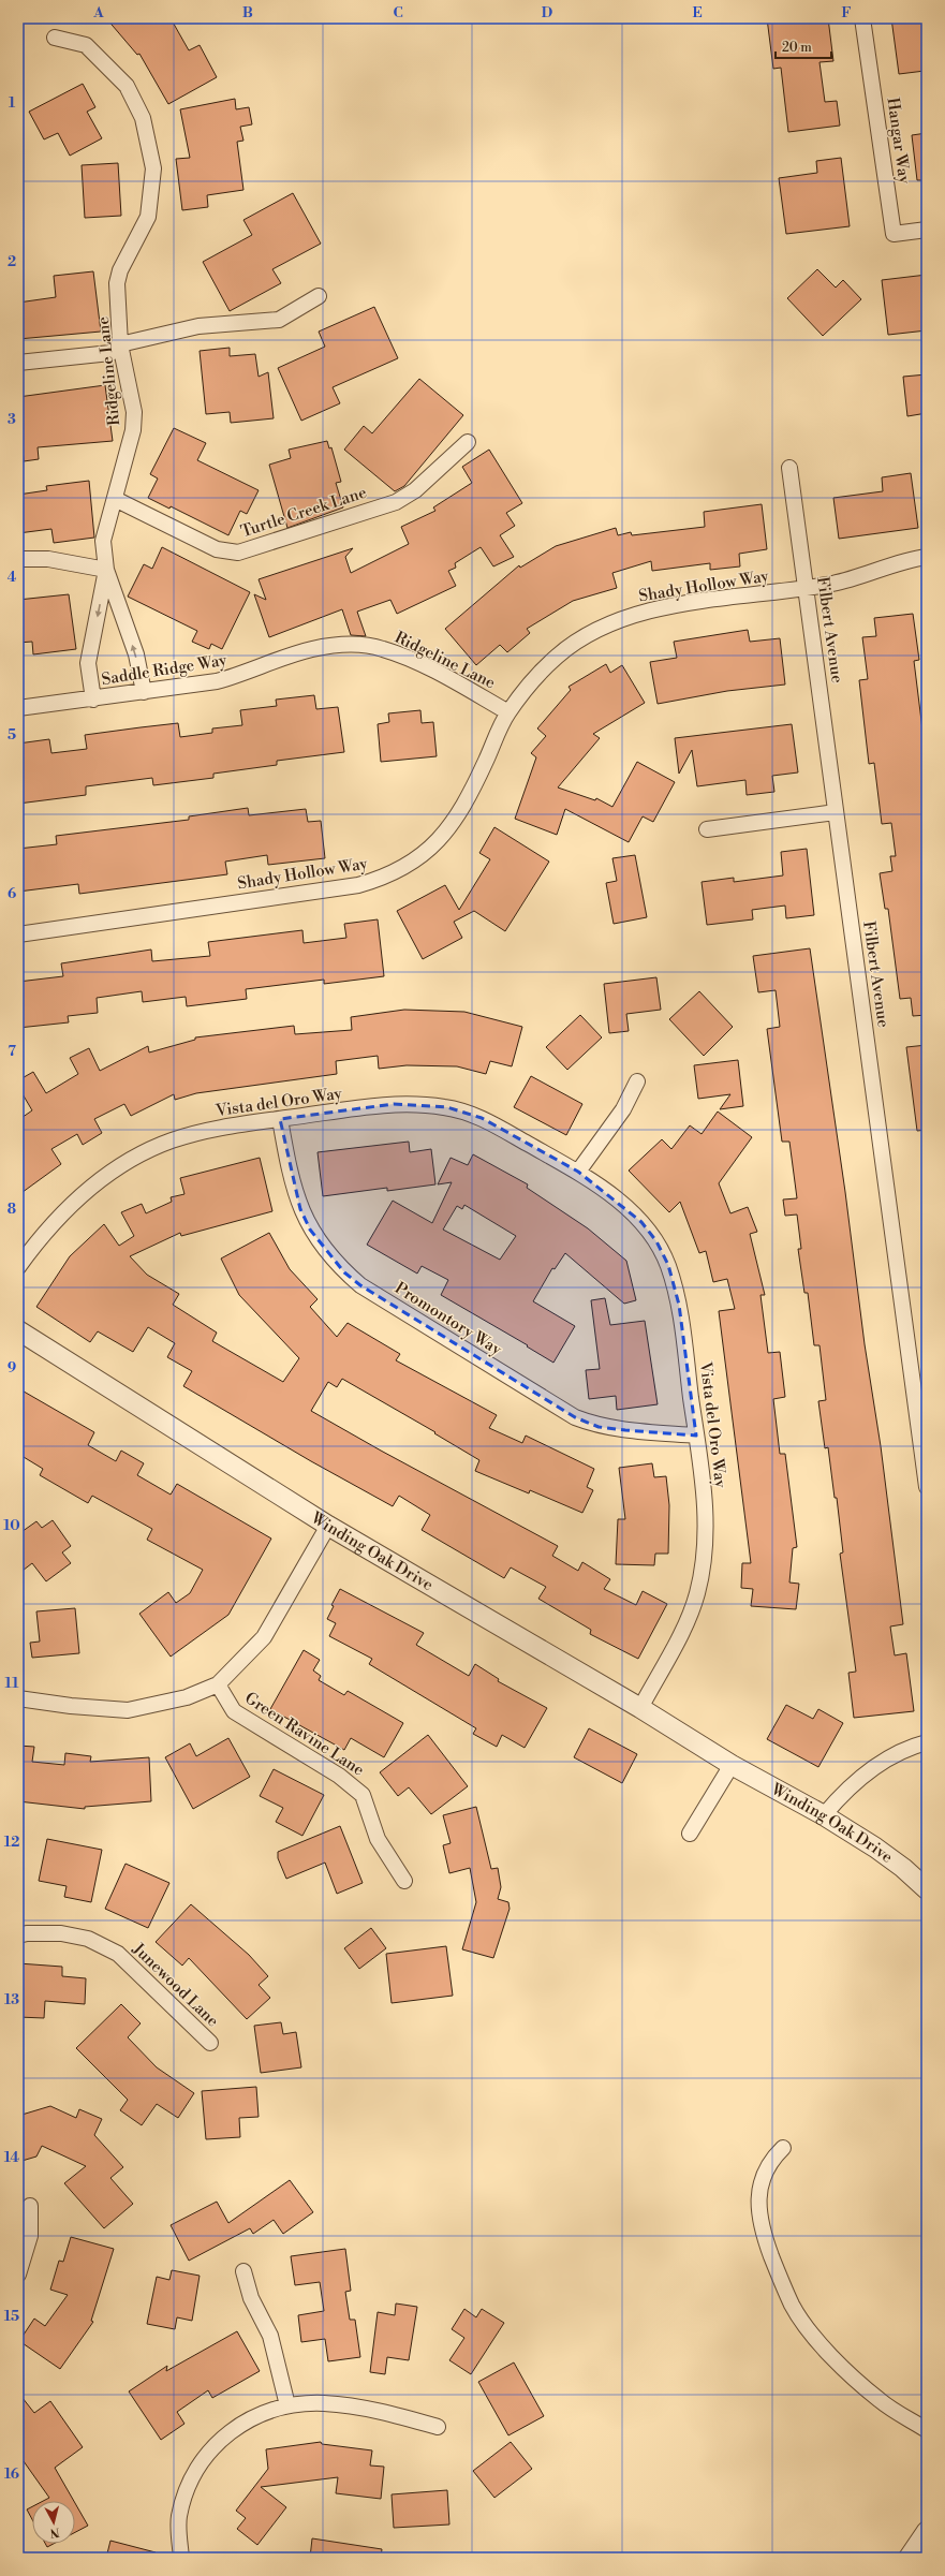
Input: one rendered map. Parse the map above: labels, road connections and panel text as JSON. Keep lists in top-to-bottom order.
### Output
{
  "streets": {
    "street": [
      "Hangar Way",
      "Ridgeline Lane",
      "Turtle Creek Lane",
      "Shady Hollow Way",
      "Filbert Avenue",
      "Saddle Ridge Way",
      "Vista del Oro Way",
      "Promontory Way",
      "Winding Oak Drive",
      "Green Ravine Lane",
      "Junewood Lane"
    ]
  },
  "crossings": [
    ["Ridgeline Lane", "Turtle Creek Lane"],
    ["Ridgeline Lane", "Shady Hollow Way"],
    ["Ridgeline Lane", "Saddle Ridge Way"],
    ["Shady Hollow Way", "Filbert Avenue"],
    ["Vista del Oro Way", "Promontory Way"],
    ["Vista del Oro Way", "Winding Oak Drive"]
  ],
  "scale_bar": "20 m",
  "north": "bottom",
  "grid": {
    "columns": [
      "A",
      "B",
      "C",
      "D",
      "E",
      "F"
    ],
    "rows": [
      "1",
      "2",
      "3",
      "4",
      "5",
      "6",
      "7",
      "8",
      "9",
      "10",
      "11",
      "12",
      "13",
      "14",
      "15",
      "16"
    ]
  }
}
